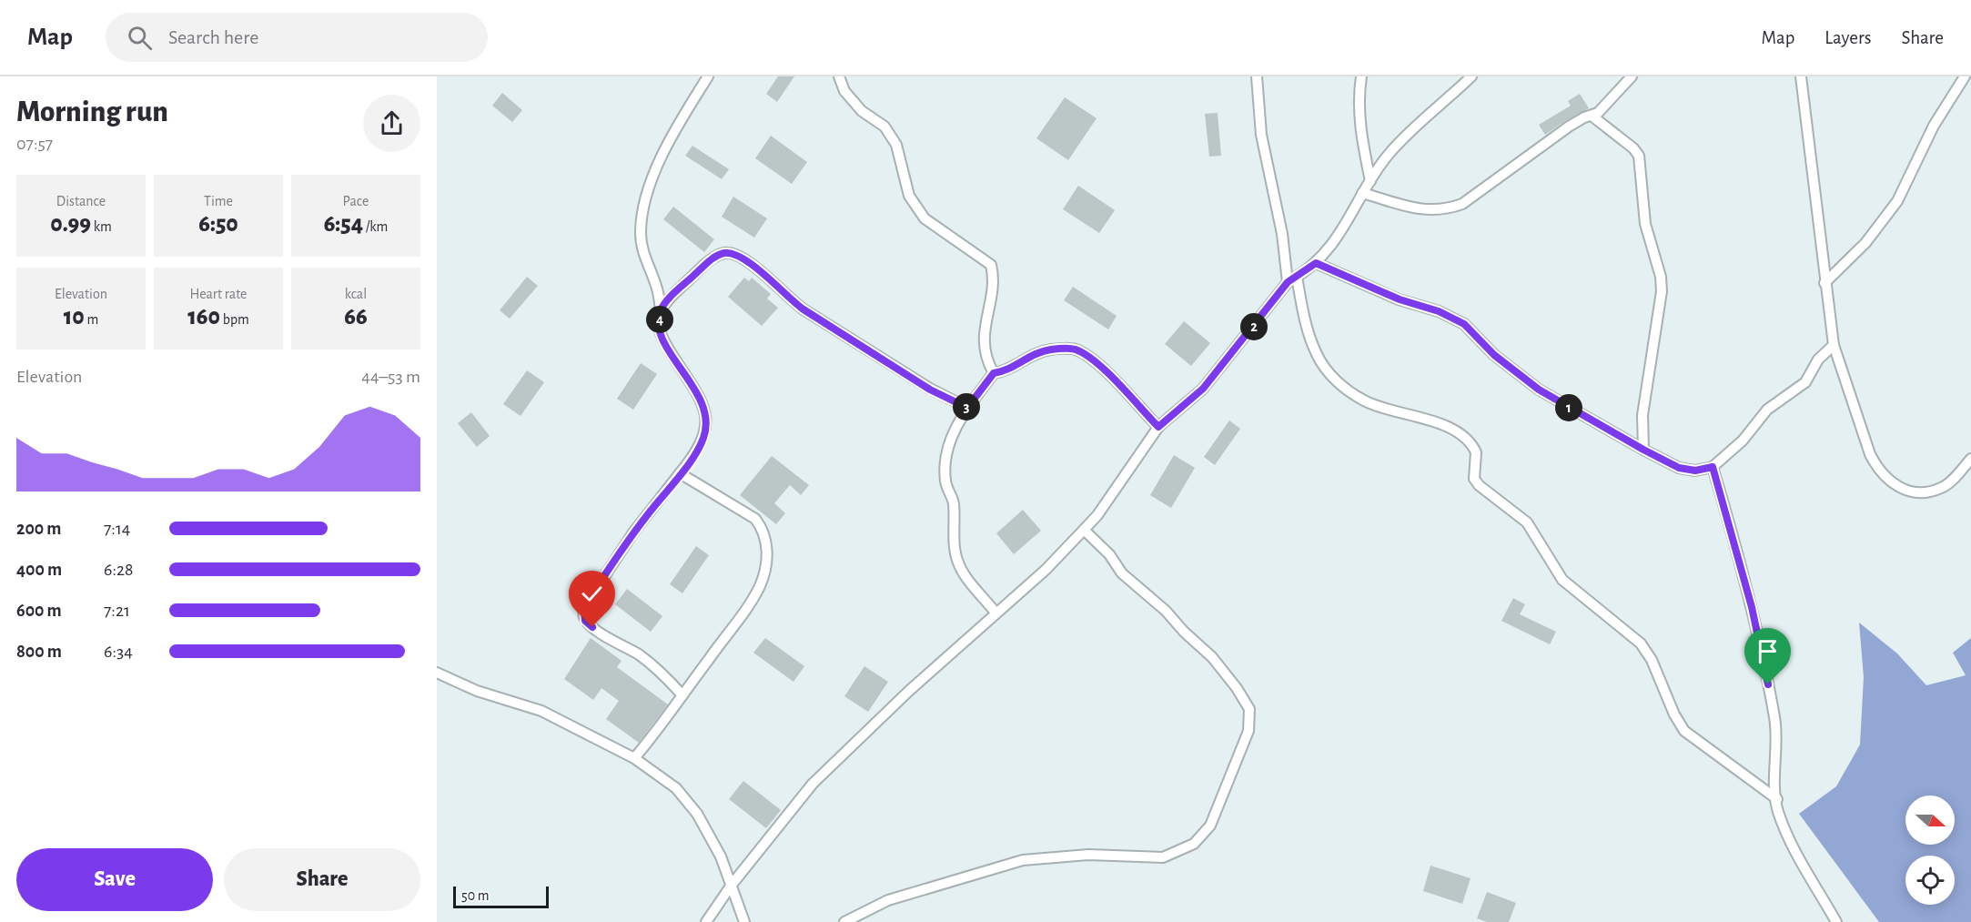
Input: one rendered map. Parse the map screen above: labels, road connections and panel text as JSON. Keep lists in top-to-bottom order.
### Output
{
  "scale_bar": "50 m",
  "north": "right",
  "page": {
    "header": "Map",
    "search": "Search here",
    "nav": ["Map", "Layers", "Share"],
    "heading": ["Morning run", "07:57"],
    "stats": [
      ["Distance", "0.99 km"],
      ["Time", "6:50"],
      ["Pace", "6:54 /km"],
      ["Elevation", "10 m"],
      ["Heart rate", "160 bpm"],
      ["kcal", "66"]
    ],
    "pins": [
      "4",
      "2",
      "3",
      "1"
    ],
    "chart": ["Elevation", "44–53 m"],
    "list": [
      {
        "name": "200 m",
        "note": "7:14"
      },
      {
        "name": "400 m",
        "note": "6:28"
      },
      {
        "name": "600 m",
        "note": "7:21"
      },
      {
        "name": "800 m",
        "note": "6:34"
      }
    ],
    "buttons": ["Save", "Share"],
    "scale": "50 m"
  }
}
